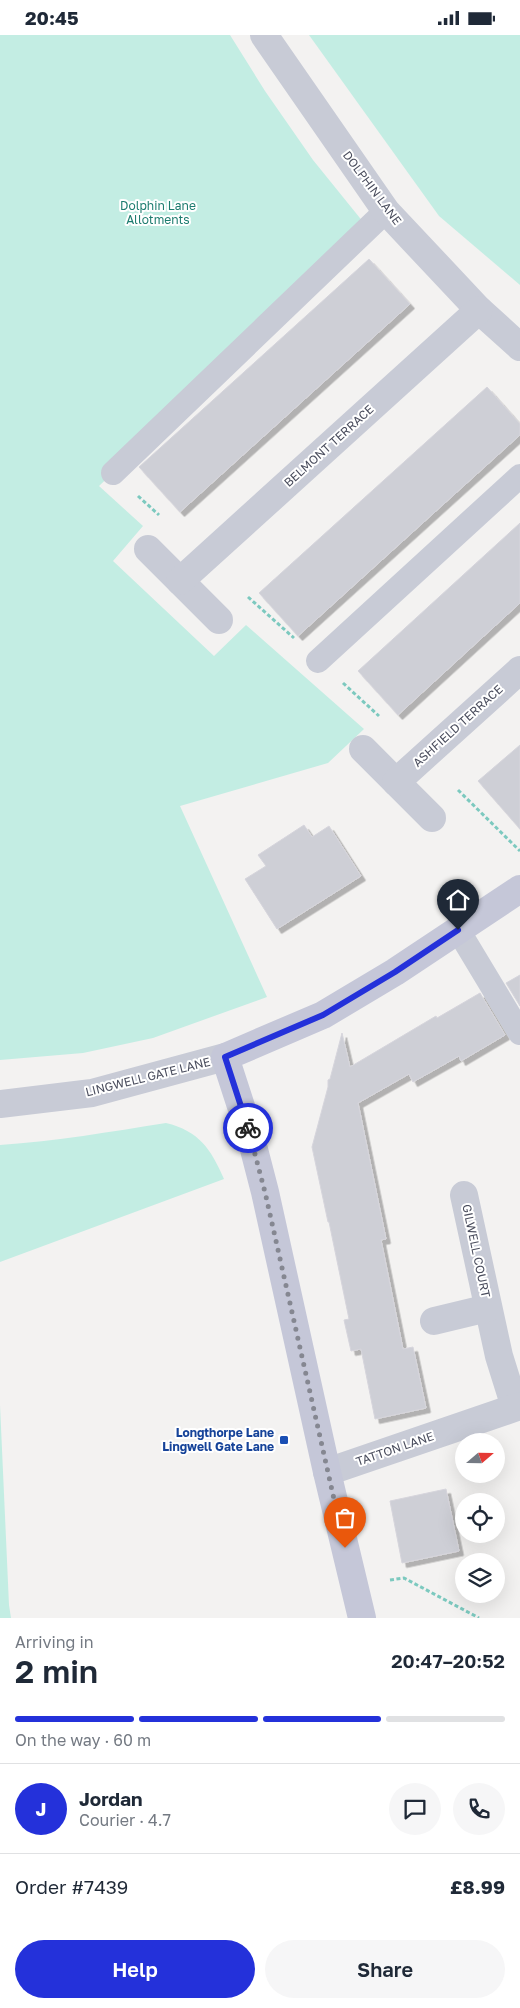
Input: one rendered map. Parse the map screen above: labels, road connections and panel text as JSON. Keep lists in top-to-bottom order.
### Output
{
  "streets": {
    "main road": ["LINGWELL GATE LANE"],
    "street": [
      "DOLPHIN LANE",
      "BELMONT TERRACE",
      "ASHFIELD TERRACE",
      "GILWELL COURT",
      "TATTON LANE"
    ]
  },
  "crossings": [
    ["DOLPHIN LANE", "BELMONT TERRACE"],
    ["GILWELL COURT", "TATTON LANE"]
  ],
  "parks": ["Dolphin Lane Allotments"],
  "places": {
    "transit": ["Longthorpe Lane Lingwell Gate Lane"]
  },
  "north": "right",
  "page": {
    "status": "20:45",
    "heading": ["2 min", "Arriving in", "20:47–20:52"],
    "panel": [
      "Jordan",
      "Courier · 4.7",
      "Order #7439",
      "£8.99"
    ],
    "bar": "On the way · 60 m",
    "round": "J",
    "buttons": ["Help", "Share"]
  }
}
